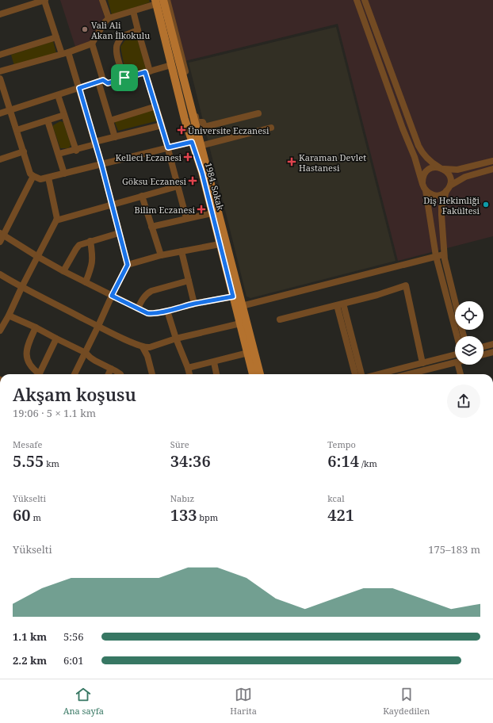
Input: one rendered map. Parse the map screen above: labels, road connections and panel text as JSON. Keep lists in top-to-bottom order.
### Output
{
  "streets": {
    "main road": ["1984. Sokak"]
  },
  "places": {
    "other": ["Vali Ali Akan İlkokulu", "Diş Hekimliği Fakültesi"],
    "health": [
      "Üniversite Eczanesi",
      "Kelleci Eczanesi",
      "Karaman Devlet Hastanesi",
      "Göksu Eczanesi",
      "Bilim Eczanesi"
    ]
  },
  "page": {
    "heading": ["Akşam koşusu", "19:06 · 5 × 1.1 km"],
    "stats": [
      ["Mesafe", "5.55 km"],
      ["Süre", "34:36"],
      ["Tempo", "6:14 /km"],
      ["Yükselti", "60 m"],
      ["Nabız", "133 bpm"],
      ["kcal", "421"]
    ],
    "chart": ["Yükselti", "175–183 m"],
    "list": [
      {
        "name": "1.1 km",
        "note": "5:56"
      },
      {
        "name": "2.2 km",
        "note": "6:01"
      }
    ],
    "tabs": ["Ana sayfa", "Harita", "Kaydedilen"]
  }
}
